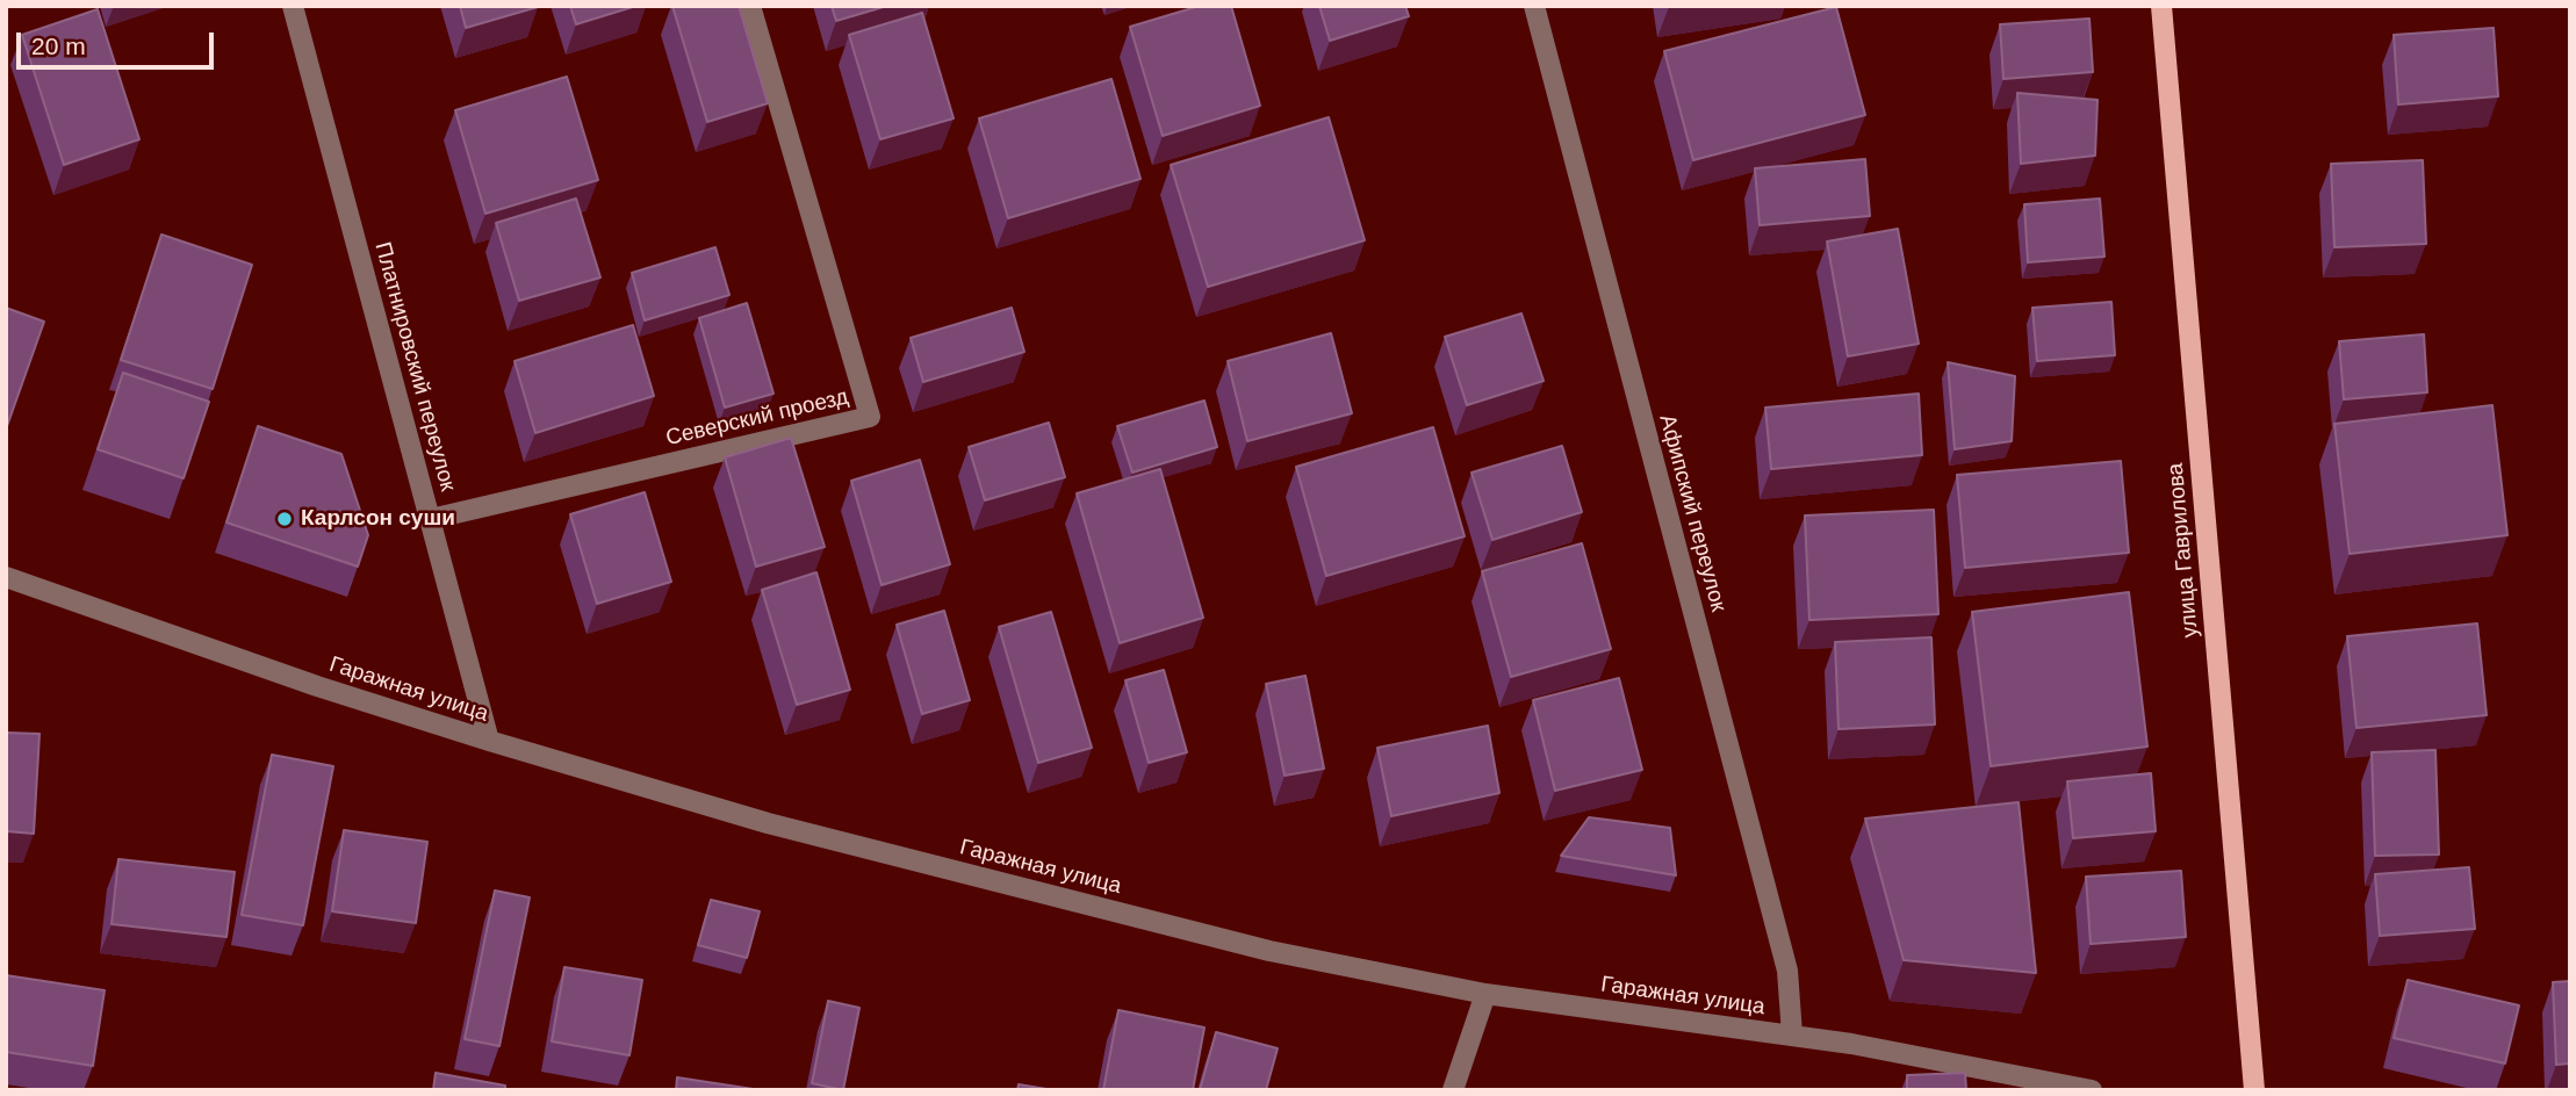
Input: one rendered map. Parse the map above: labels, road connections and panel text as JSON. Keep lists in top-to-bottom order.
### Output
{
  "streets": {
    "main road": ["улица Гаврилова"],
    "street": [
      "Платнировский переулок",
      "Северский проезд",
      "Афипский переулок",
      "Гаражная улица"
    ]
  },
  "crossings": [
    ["Платнировский переулок", "Северский проезд"],
    ["Платнировский переулок", "Гаражная улица"],
    ["Афипский переулок", "Гаражная улица"]
  ],
  "places": ["Карлсон суши"],
  "scale_bar": "20 m"
}
